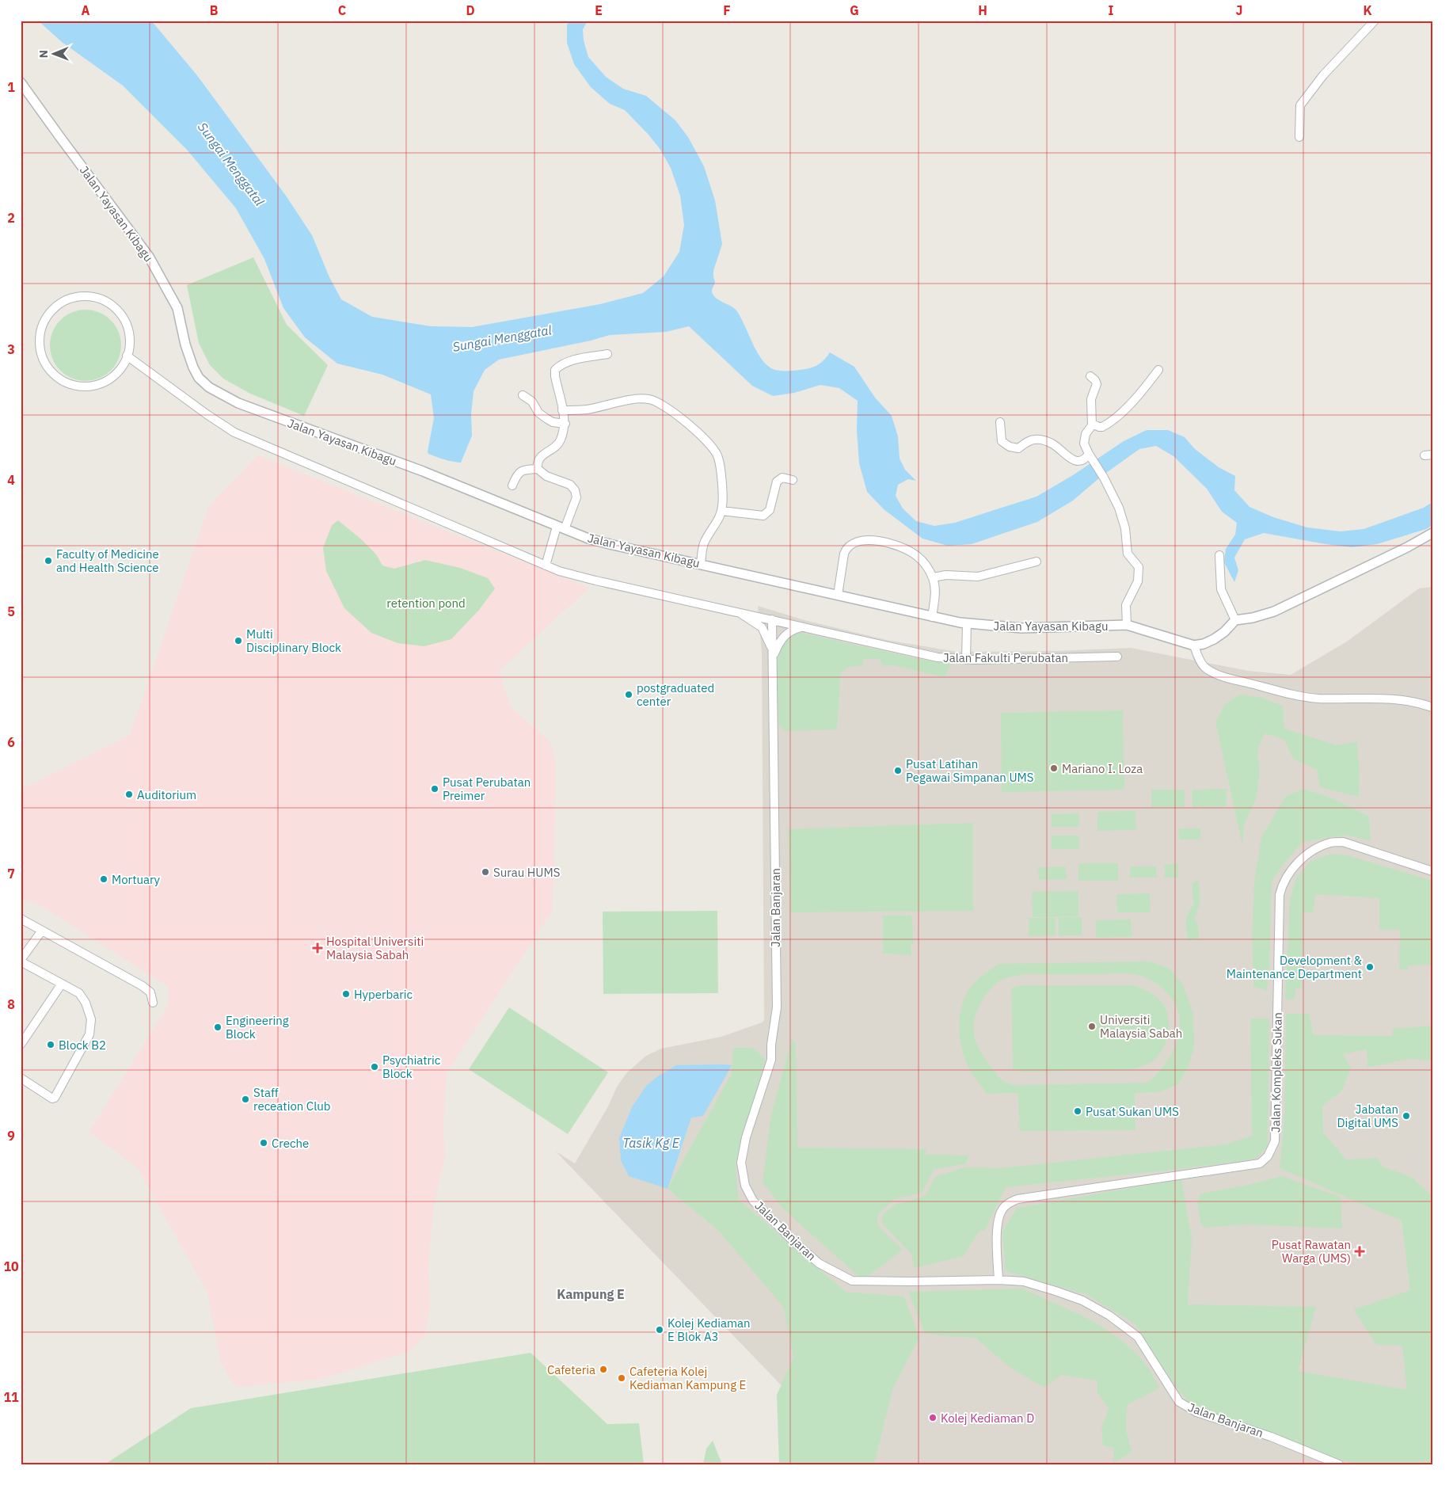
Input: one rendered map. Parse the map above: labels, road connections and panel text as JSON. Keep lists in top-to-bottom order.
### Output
{
  "streets": {
    "street": [
      "Jalan Yayasan Kibagu",
      "Jalan Fakulti Perubatan",
      "Jalan Banjaran",
      "Jalan Kompleks Sukan"
    ]
  },
  "crossings": [
    ["Jalan Fakulti Perubatan", "Jalan Banjaran"],
    ["Jalan Banjaran", "Jalan Kompleks Sukan"]
  ],
  "districts": ["Kampung E"],
  "water": ["Sungai Menggatal", "Tasik Kg E"],
  "parks": ["retention pond"],
  "places": {
    "other": [
      "Faculty of Medicine and Health Science",
      "Multi Disciplinary Block",
      "postgraduated center",
      "Mariano I. Loza",
      "Pusat Latihan Pegawai Simpanan UMS",
      "Pusat Perubatan Preimer",
      "Auditorium",
      "Surau HUMS",
      "Mortuary",
      "Development & Maintenance Department",
      "Hyperbaric",
      "Universiti Malaysia Sabah",
      "Engineering Block",
      "Block B2",
      "Psychiatric Block",
      "Staff receation Club",
      "Pusat Sukan UMS",
      "Jabatan Digital UMS",
      "Creche",
      "Kolej Kediaman E Blok A3",
      "Cafeteria",
      "Cafeteria Kolej Kediaman Kampung E",
      "Kolej Kediaman D"
    ],
    "health": ["Hospital Universiti Malaysia Sabah", "Pusat Rawatan Warga (UMS)"]
  },
  "north": "left",
  "grid": {
    "columns": [
      "A",
      "B",
      "C",
      "D",
      "E",
      "F",
      "G",
      "H",
      "I",
      "J",
      "K"
    ],
    "rows": [
      "1",
      "2",
      "3",
      "4",
      "5",
      "6",
      "7",
      "8",
      "9",
      "10",
      "11"
    ]
  }
}
